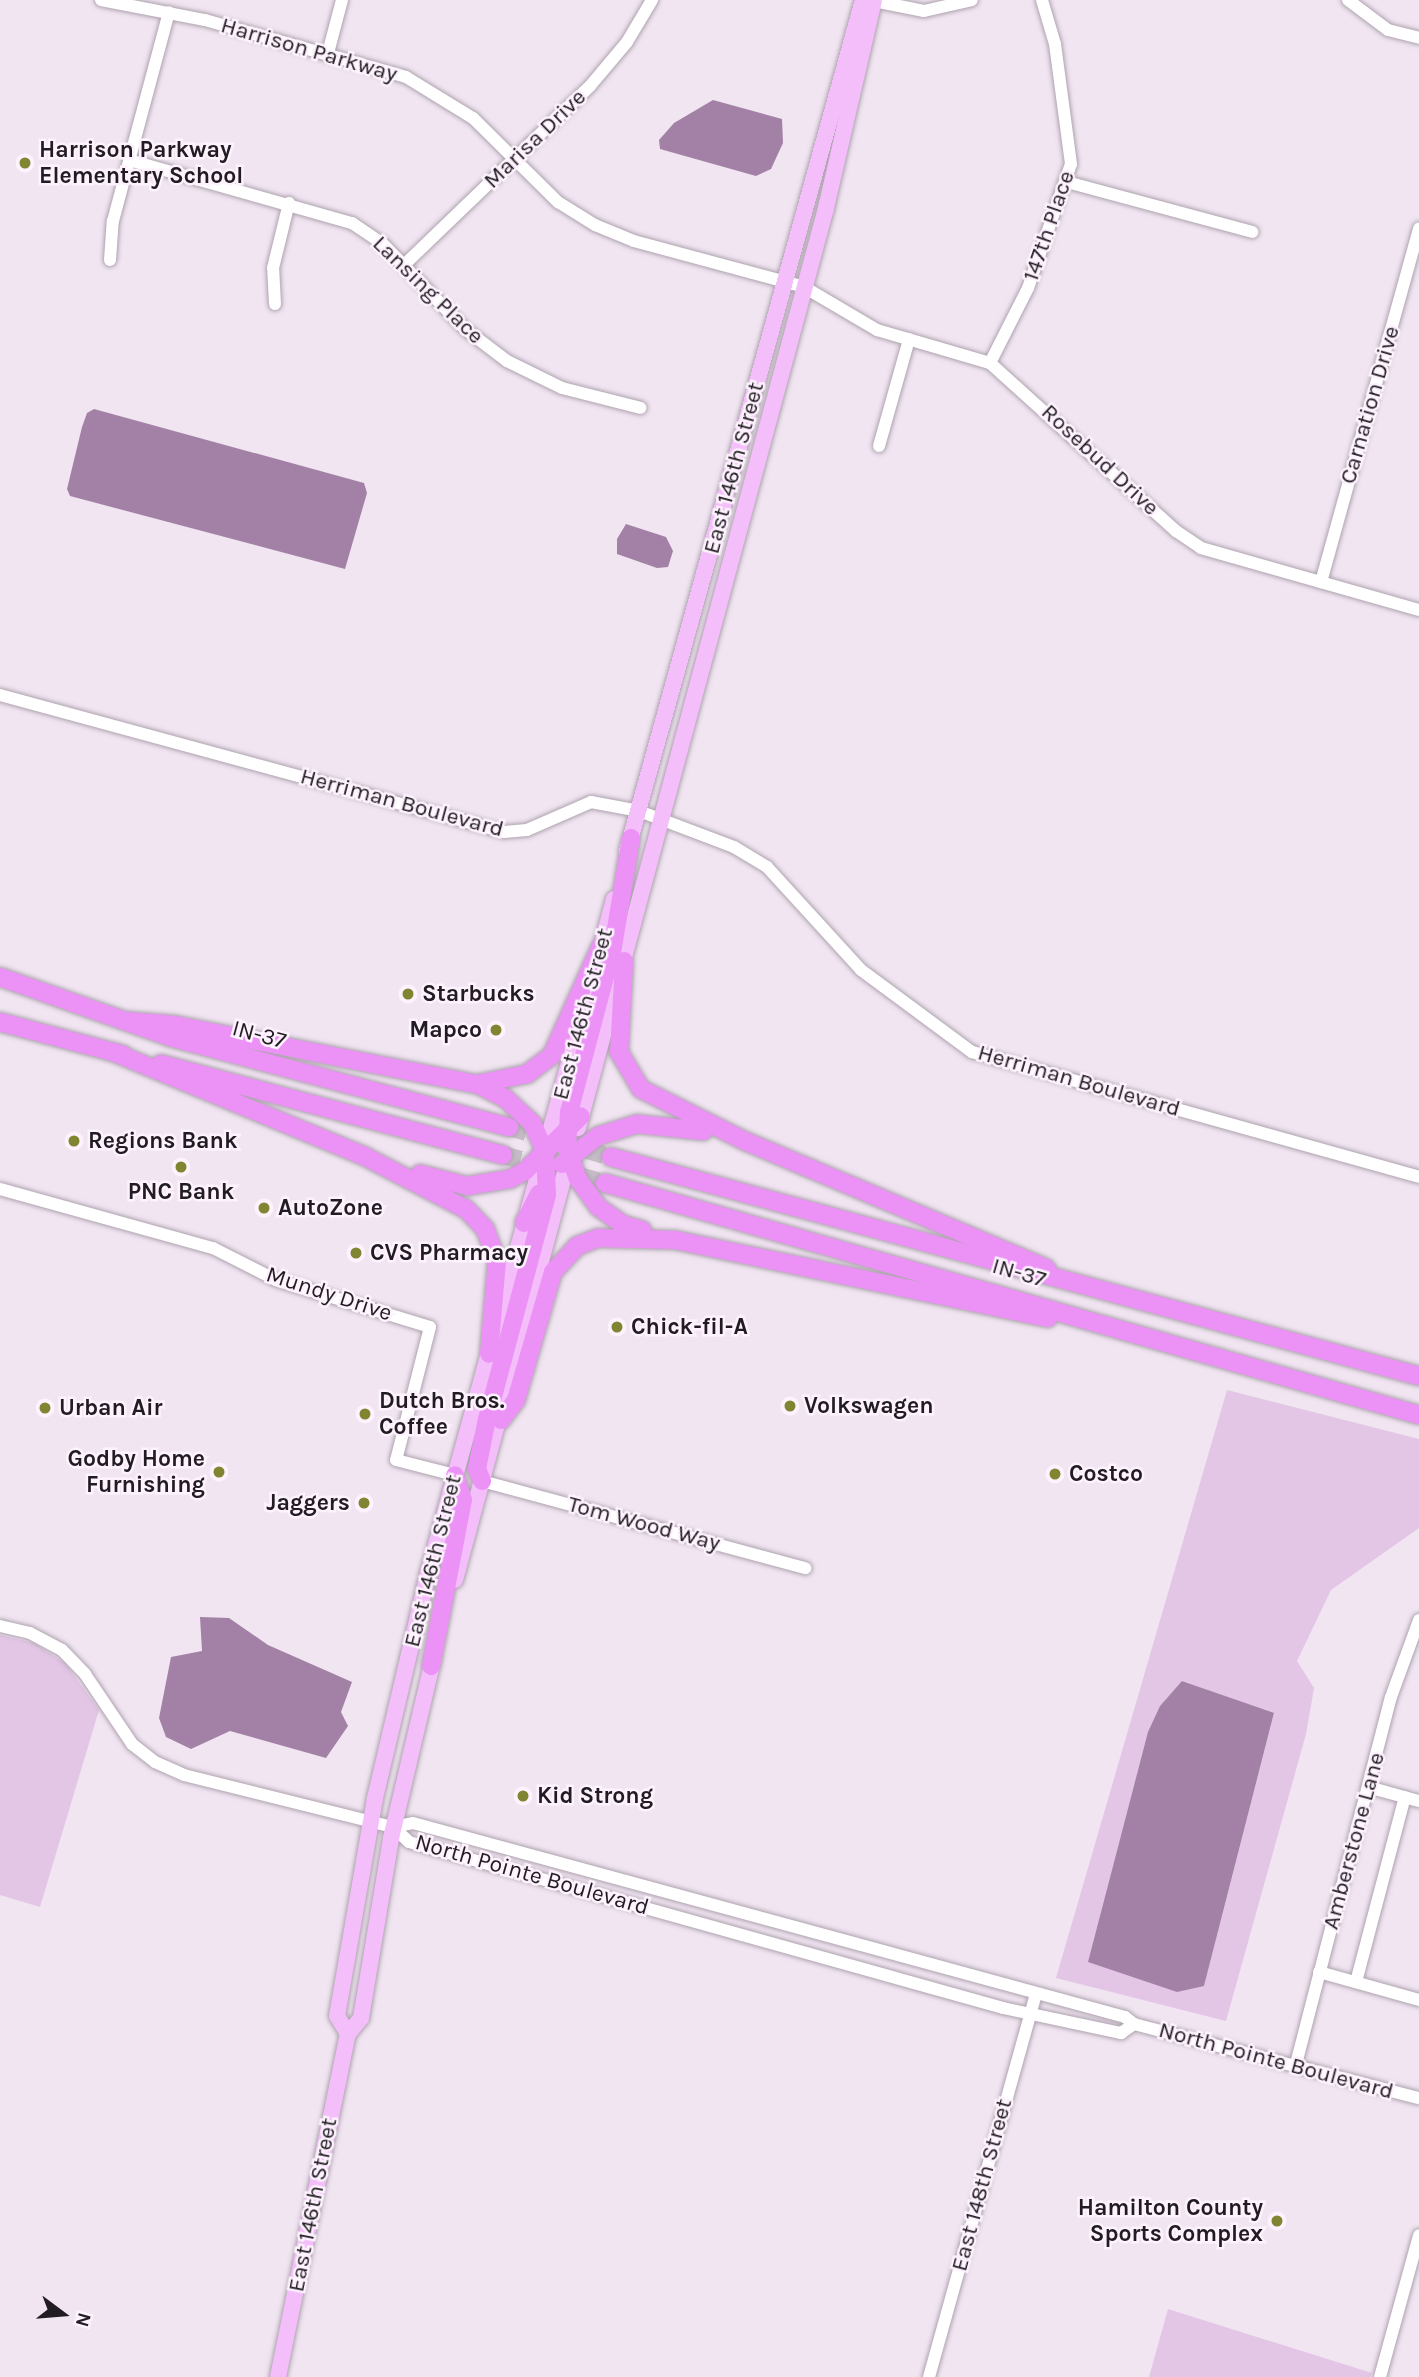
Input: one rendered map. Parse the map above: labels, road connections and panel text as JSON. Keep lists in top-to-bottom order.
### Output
{
  "streets": {
    "highway": ["IN-37"],
    "main road": ["East 146th Street"],
    "street": [
      "Harrison Parkway",
      "Marisa Drive",
      "147th Place",
      "Lansing Place",
      "Carnation Drive",
      "Rosebud Drive",
      "Herriman Boulevard",
      "Mundy Drive",
      "Tom Wood Way",
      "Amberstone Lane",
      "North Pointe Boulevard",
      "East 148th Street"
    ]
  },
  "crossings": [
    ["Harrison Parkway", "Marisa Drive"],
    ["Harrison Parkway", "Rosebud Drive"],
    ["Harrison Parkway", "East 146th Street"],
    ["Marisa Drive", "Lansing Place"],
    ["147th Place", "Rosebud Drive"],
    ["Carnation Drive", "Rosebud Drive"],
    ["Rosebud Drive", "East 146th Street"],
    ["East 146th Street", "Herriman Boulevard"],
    ["East 146th Street", "Mundy Drive"],
    ["East 146th Street", "Tom Wood Way"],
    ["East 146th Street", "North Pointe Boulevard"],
    ["Amberstone Lane", "North Pointe Boulevard"],
    ["North Pointe Boulevard", "East 148th Street"]
  ],
  "places": [
    "Harrison Parkway Elementary School",
    "Starbucks",
    "Mapco",
    "Regions Bank",
    "PNC Bank",
    "AutoZone",
    "CVS Pharmacy",
    "Chick-fil-A",
    "Volkswagen",
    "Urban Air",
    "Dutch Bros. Coffee",
    "Godby Home Furnishing",
    "Costco",
    "Jaggers",
    "Kid Strong",
    "Hamilton County Sports Complex"
  ],
  "north": "right"
}
